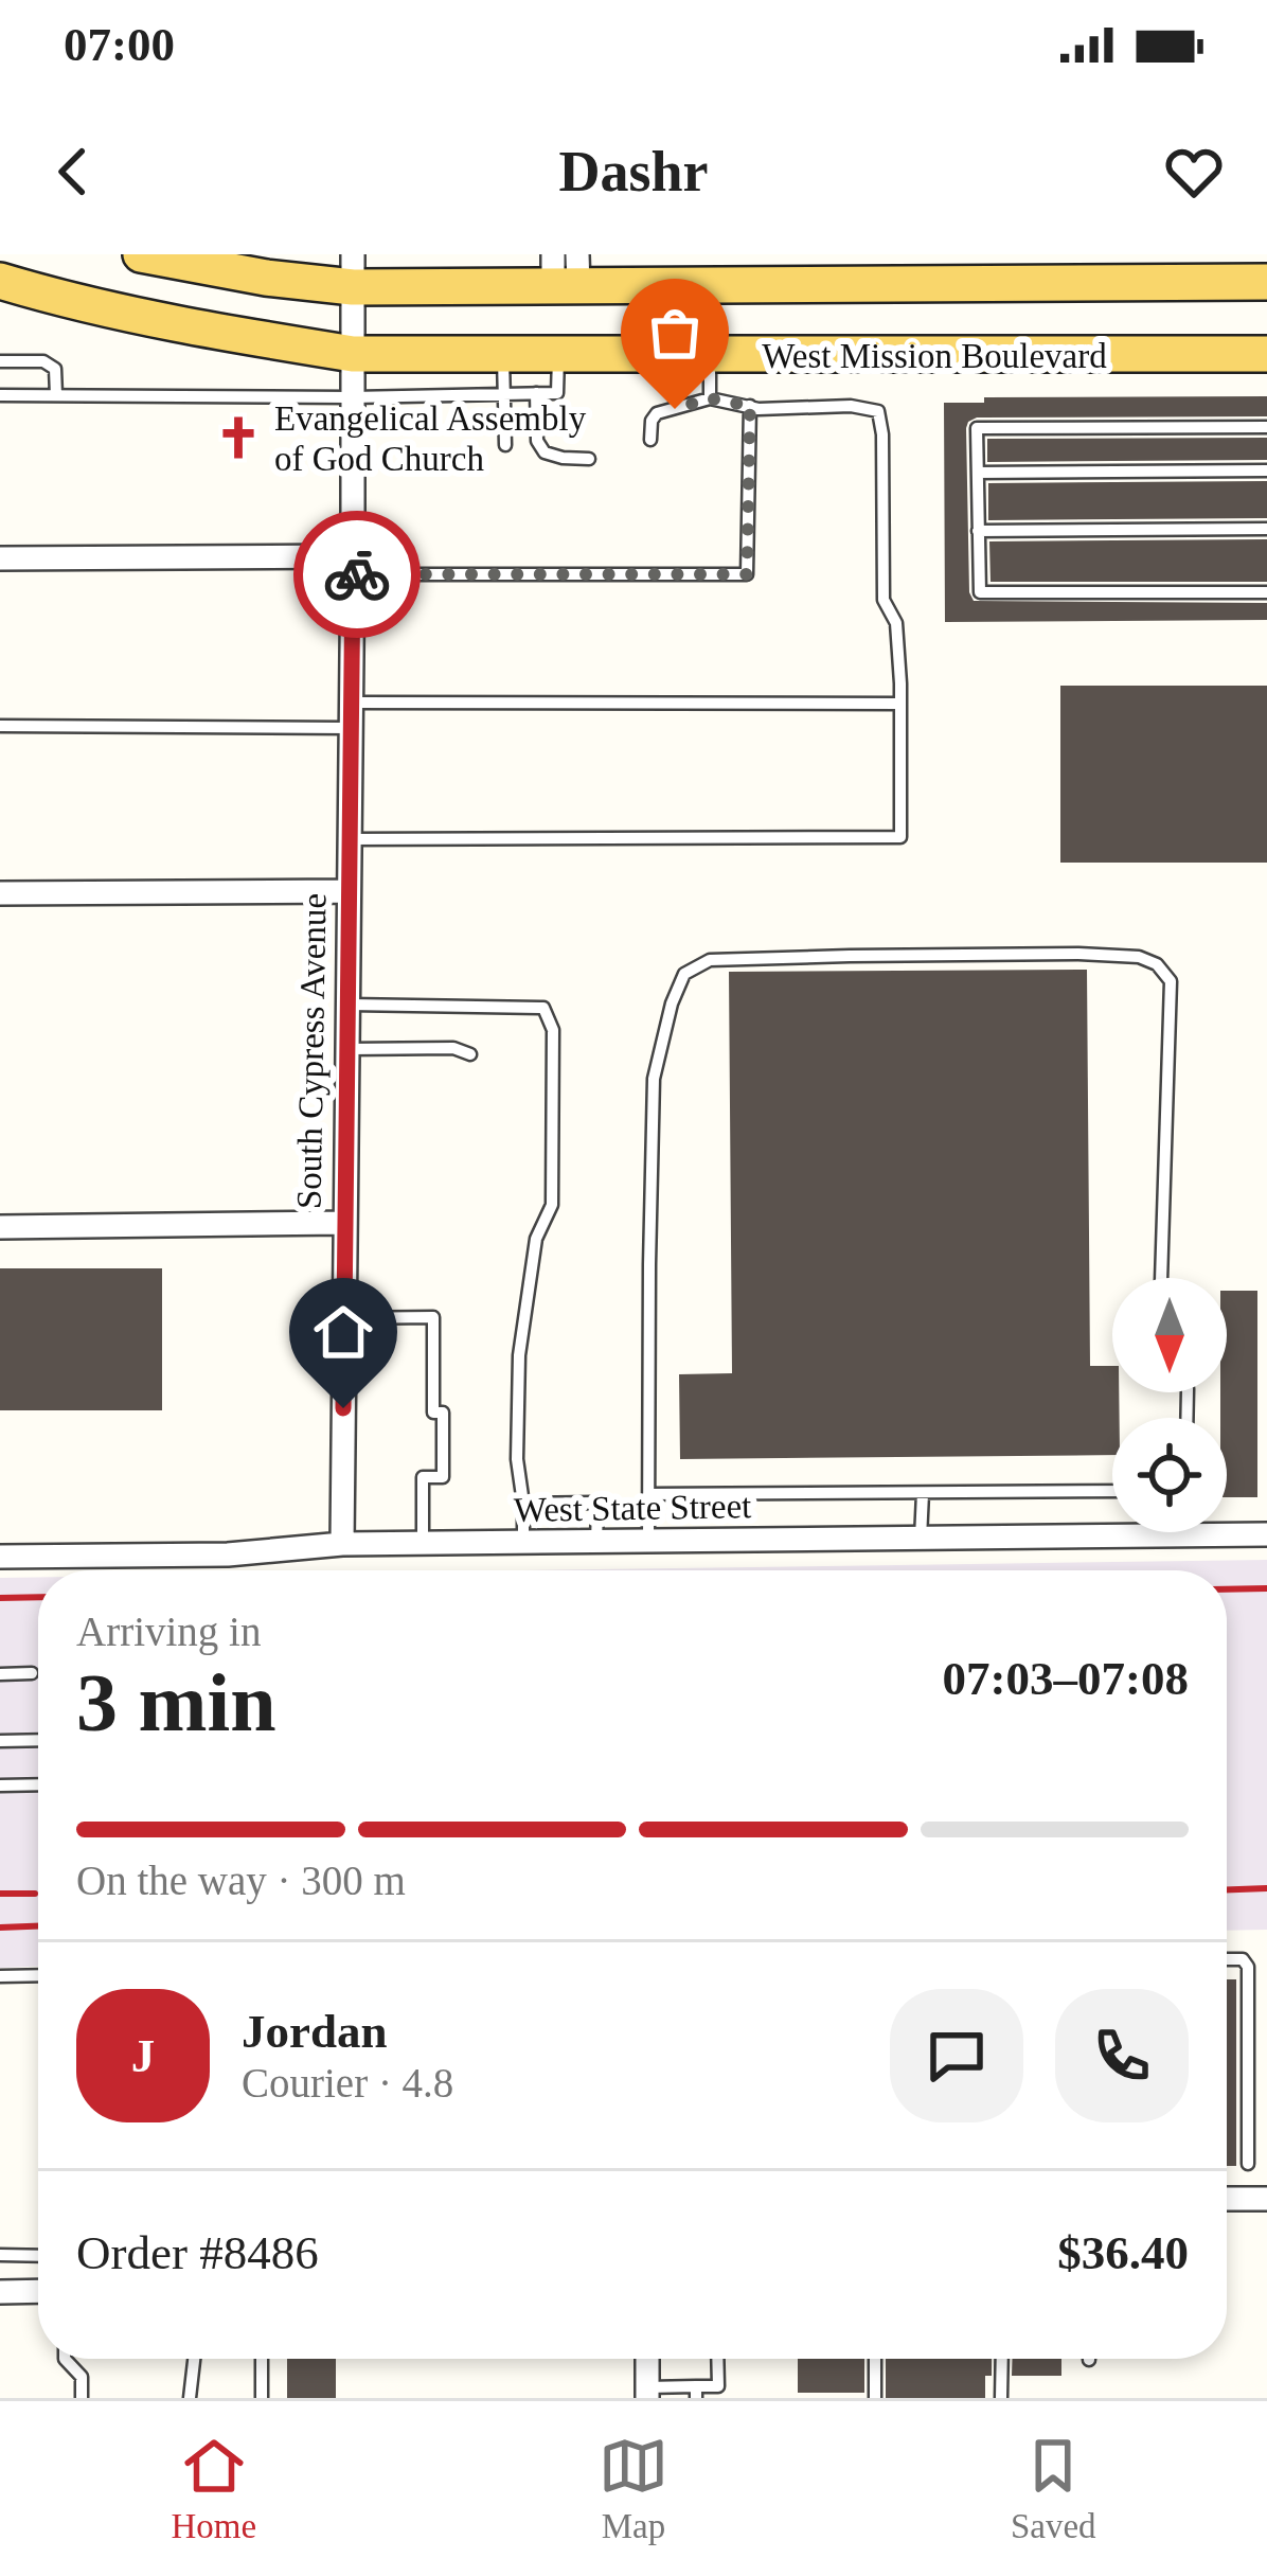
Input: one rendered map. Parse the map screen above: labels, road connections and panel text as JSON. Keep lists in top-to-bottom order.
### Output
{
  "streets": {
    "main road": ["West Mission Boulevard"],
    "street": ["South Cypress Avenue", "West State Street"]
  },
  "crossings": [
    ["West Mission Boulevard", "South Cypress Avenue"],
    ["South Cypress Avenue", "West State Street"]
  ],
  "places": {
    "church": ["Evangelical Assembly of God Church"]
  },
  "north": "bottom",
  "page": {
    "status": "07:00",
    "header": "Dashr",
    "heading": ["3 min", "Arriving in", "07:03–07:08"],
    "panel": [
      "Jordan",
      "Courier · 4.8",
      "Order #8486",
      "$36.40"
    ],
    "bar": "On the way · 300 m",
    "round": "J",
    "tabs": ["Home", "Map", "Saved"]
  }
}
